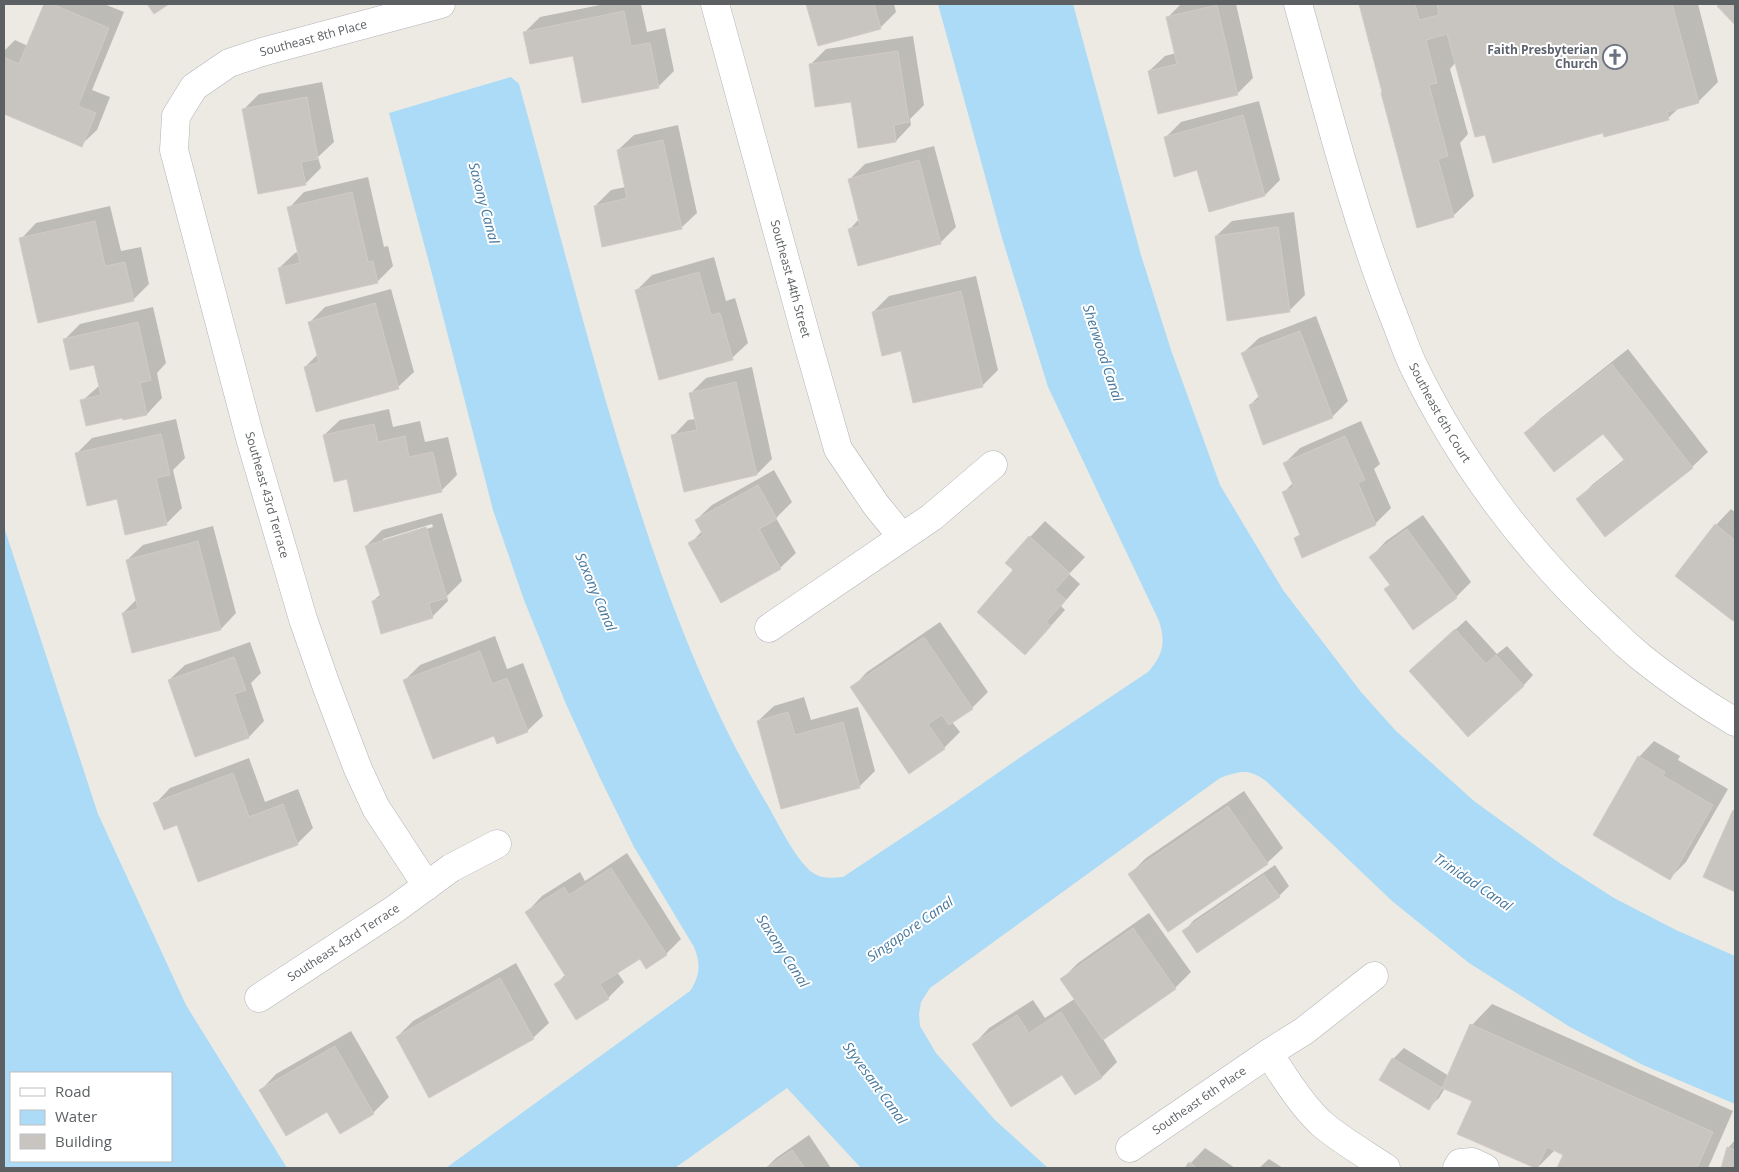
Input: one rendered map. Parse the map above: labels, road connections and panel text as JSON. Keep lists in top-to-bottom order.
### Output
{
  "streets": {
    "street": [
      "Southeast 8th Place",
      "Southeast 44th Street",
      "Southeast 6th Court",
      "Southeast 43rd Terrace",
      "Southeast 6th Place"
    ]
  },
  "crossings": [
    ["Southeast 8th Place", "Southeast 43rd Terrace"]
  ],
  "water": [
    "Saxony Canal",
    "Sherwood Canal",
    "Trinidad Canal",
    "Singapore Canal",
    "Styvesant Canal"
  ],
  "places": {
    "church": ["Faith Presbyterian Church"]
  },
  "legend": ["Road", "Water", "Building"]
}
